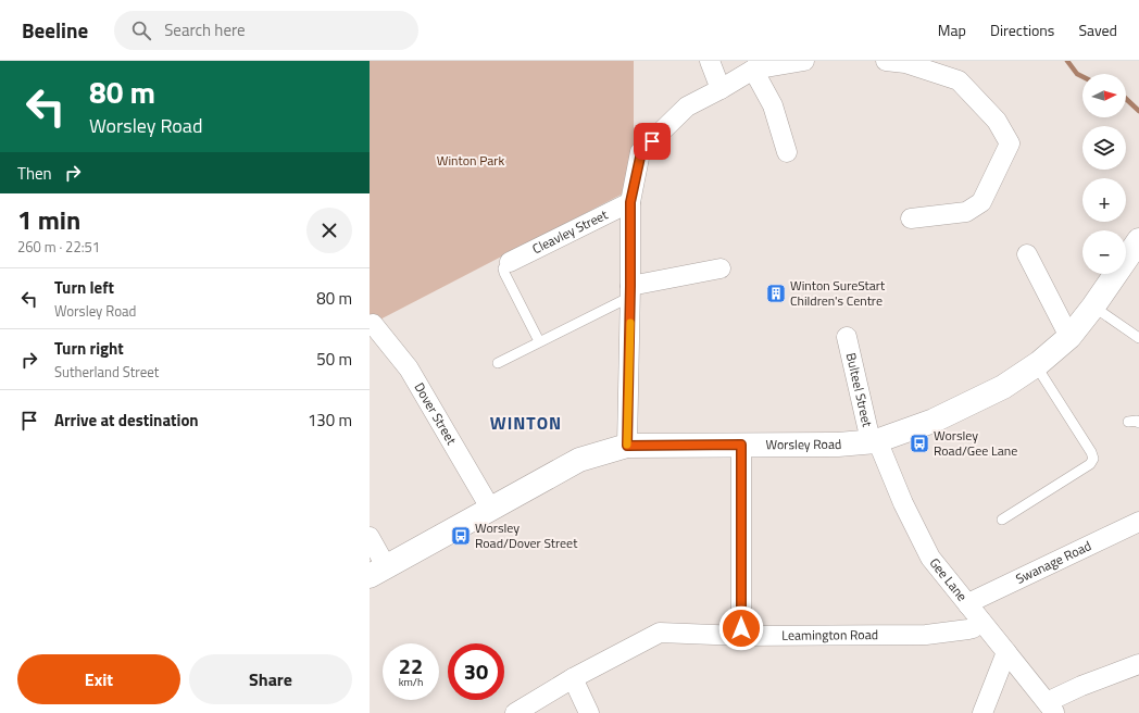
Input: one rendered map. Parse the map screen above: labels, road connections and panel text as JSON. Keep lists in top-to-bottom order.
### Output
{
  "streets": {
    "main road": ["Worsley Road"],
    "street": [
      "Cleavley Street",
      "Bulteel Street",
      "Dover Street",
      "Swanage Road",
      "Gee Lane",
      "Leamington Road"
    ]
  },
  "crossings": [
    ["Bulteel Street", "Worsley Road"],
    ["Bulteel Street", "Gee Lane"],
    ["Dover Street", "Worsley Road"],
    ["Worsley Road", "Gee Lane"],
    ["Swanage Road", "Gee Lane"],
    ["Gee Lane", "Leamington Road"]
  ],
  "districts": ["WINTON"],
  "parks": ["Winton Park"],
  "places": {
    "building": ["Winton SureStart Children's Centre"],
    "bus stop": ["Worsley Road/Gee Lane", "Worsley Road/Dover Street"]
  },
  "north": "right",
  "page": {
    "header": "Beeline",
    "search": "Search here",
    "nav": ["Map", "Directions", "Saved"],
    "turn": ["80 m", "Worsley Road"],
    "map_buttons": ["+", "−"],
    "then": "Then",
    "heading": ["1 min", "260 m · 22:51"],
    "list": [
      {
        "name": "Turn left",
        "note": "Worsley Road",
        "value": "80 m"
      },
      {
        "name": "Turn right",
        "note": "Sutherland Street",
        "value": "50 m"
      },
      {
        "name": "Arrive at destination",
        "value": "130 m"
      }
    ],
    "speed": "22 km/h",
    "limit": "30",
    "buttons": ["Exit", "Share"]
  }
}
